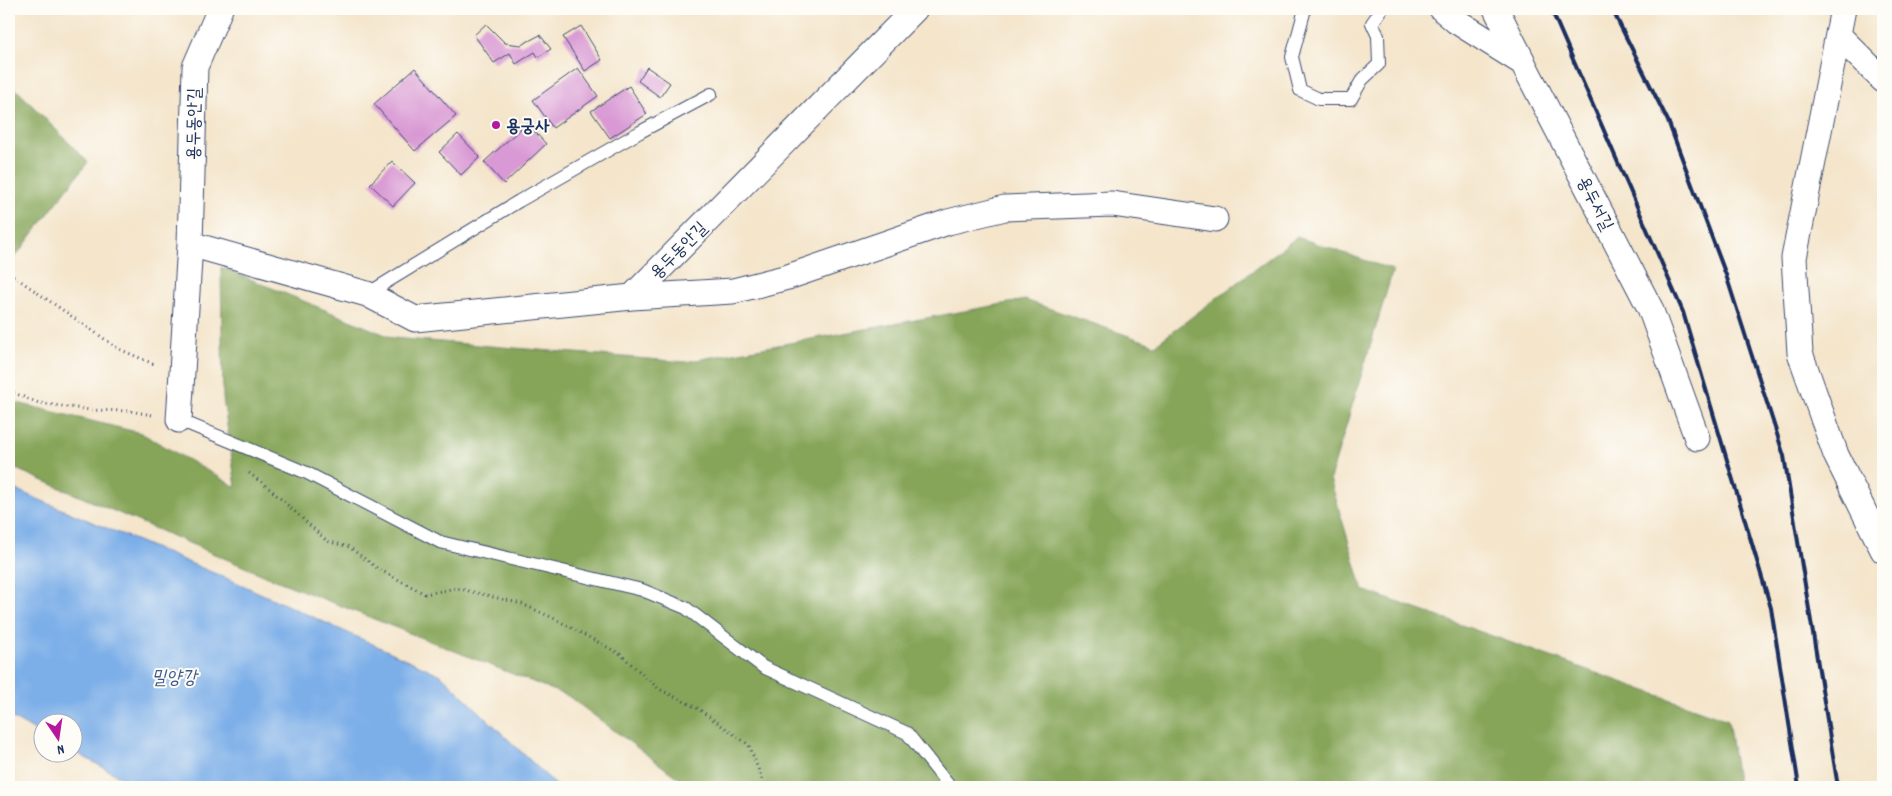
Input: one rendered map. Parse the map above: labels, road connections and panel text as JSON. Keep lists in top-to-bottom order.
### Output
{
  "streets": {
    "street": ["용두동안길", "용두서길"]
  },
  "water": ["밀양강"],
  "places": ["용궁사"],
  "north": "bottom"
}
